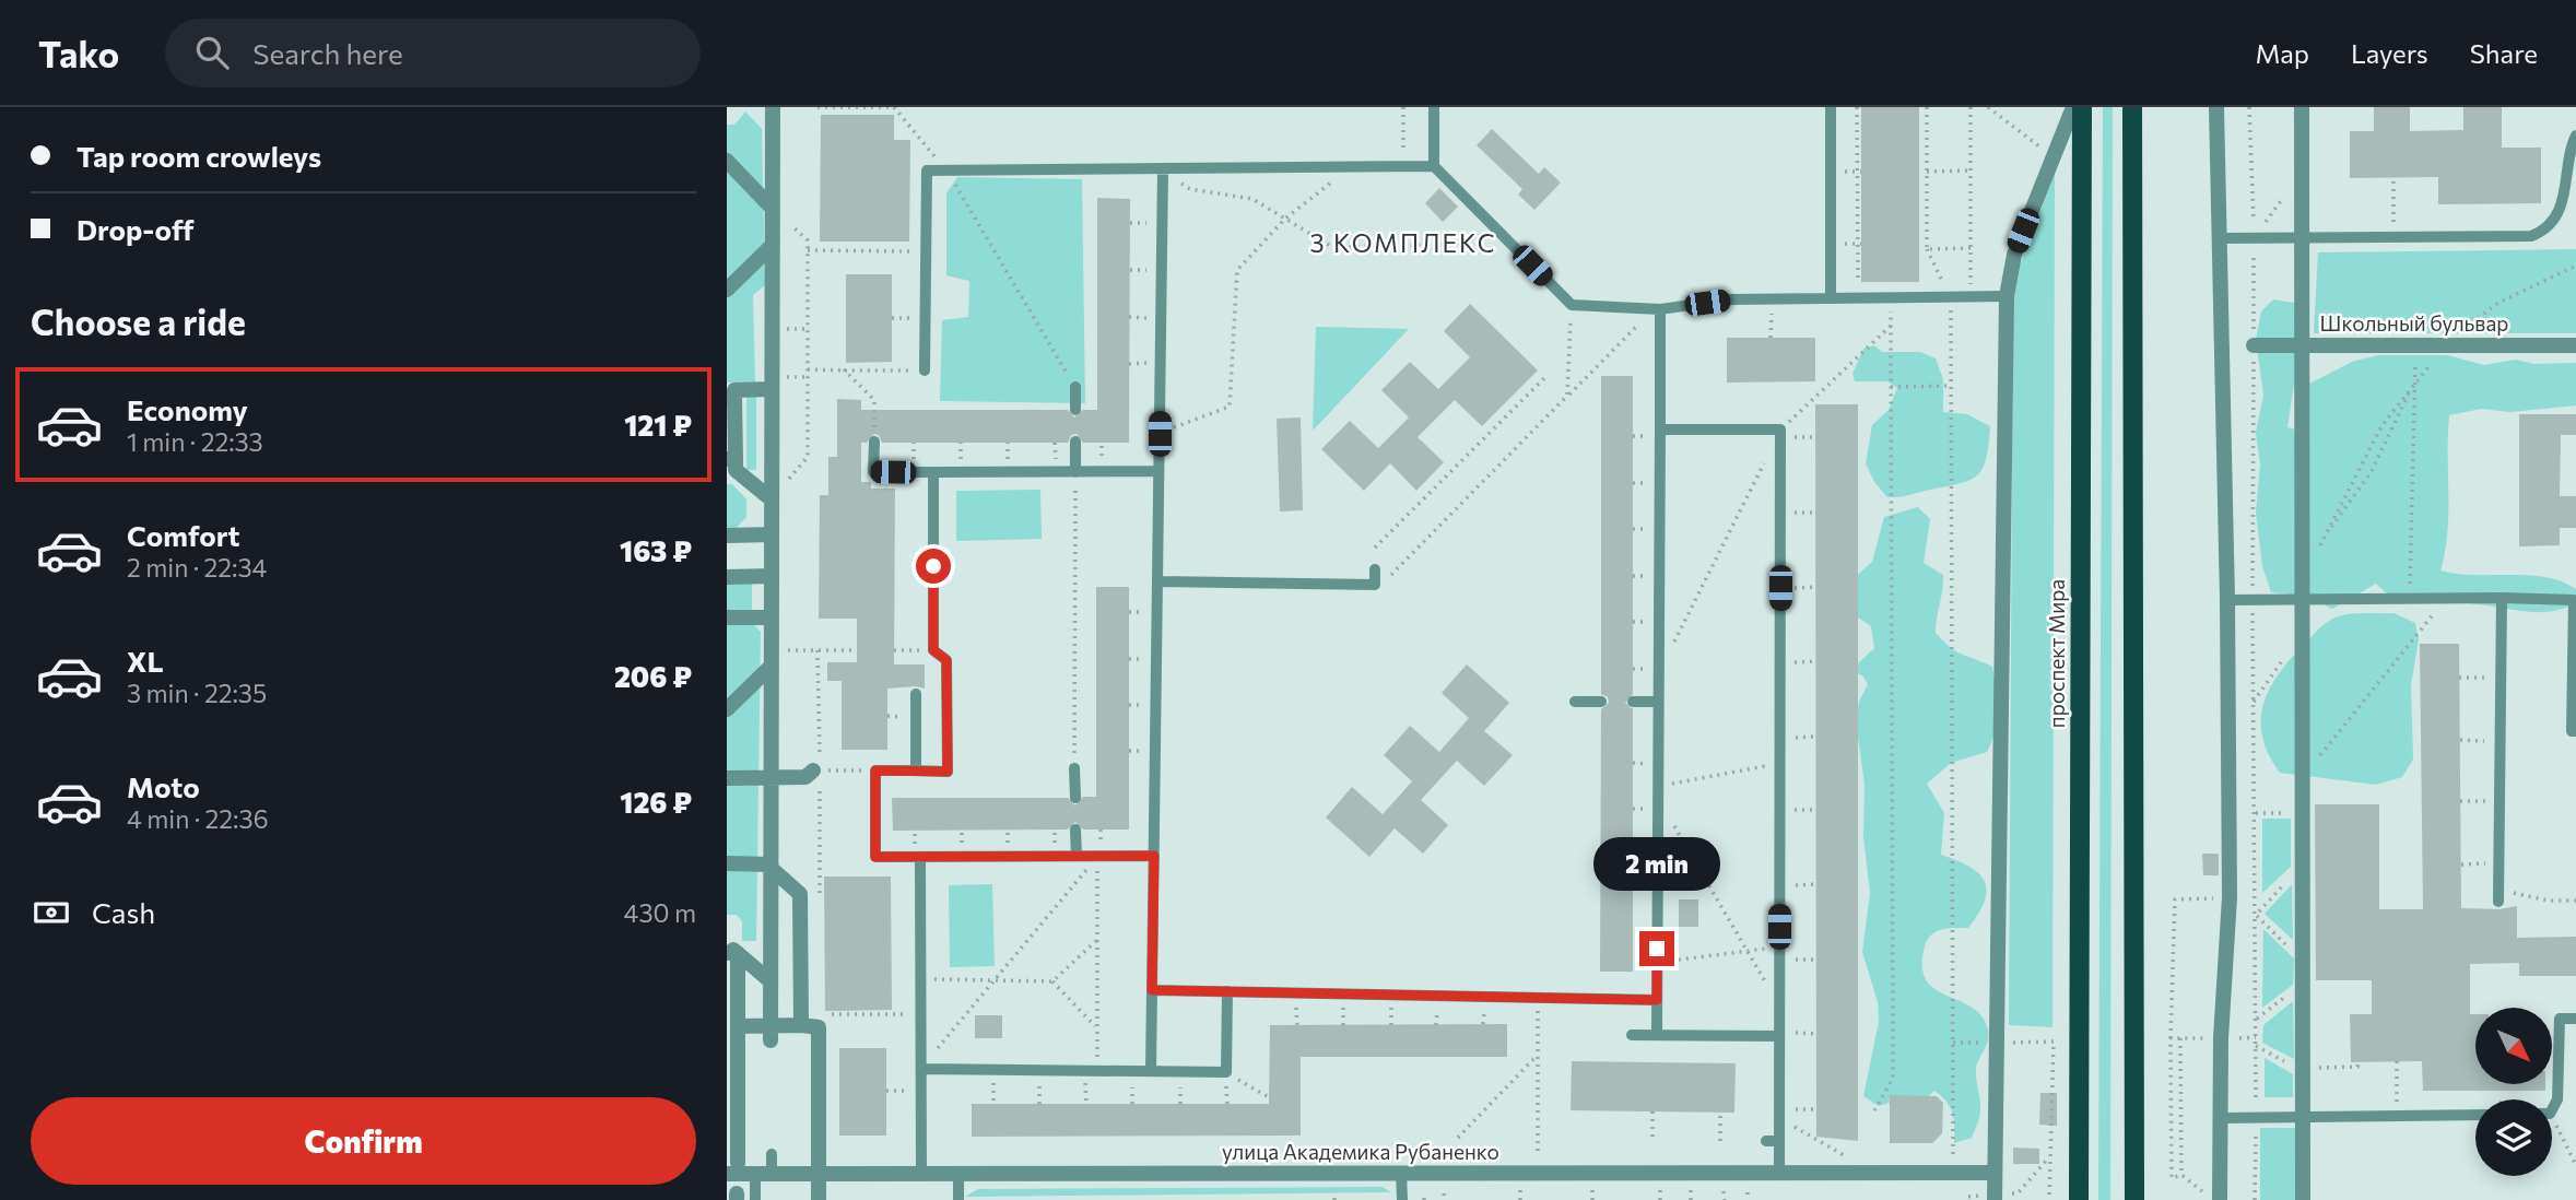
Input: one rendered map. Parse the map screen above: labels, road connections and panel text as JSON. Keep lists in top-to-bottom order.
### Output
{
  "streets": {
    "main road": ["проспект Мира"],
    "street": ["Школьный бульвар", "улица Академика Рубаненко"]
  },
  "districts": ["3 КОМПЛЕКС"],
  "north": "bottom right",
  "page": {
    "header": "Tako",
    "search": "Search here",
    "nav": ["Map", "Layers", "Share"],
    "banner": ["Tap room сrowleys", "Drop-off"],
    "heading": "Choose a ride",
    "list": [
      {
        "name": "Economy",
        "note": "1 min · 22:33",
        "value": "121 ₽"
      },
      {
        "name": "Comfort",
        "note": "2 min · 22:34",
        "value": "163 ₽"
      },
      {
        "name": "XL",
        "note": "3 min · 22:35",
        "value": "206 ₽"
      },
      {
        "name": "Moto",
        "note": "4 min · 22:36",
        "value": "126 ₽"
      }
    ],
    "bubble": "2 min",
    "pay": ["Cash", "430 m"],
    "buttons": "Confirm"
  }
}
